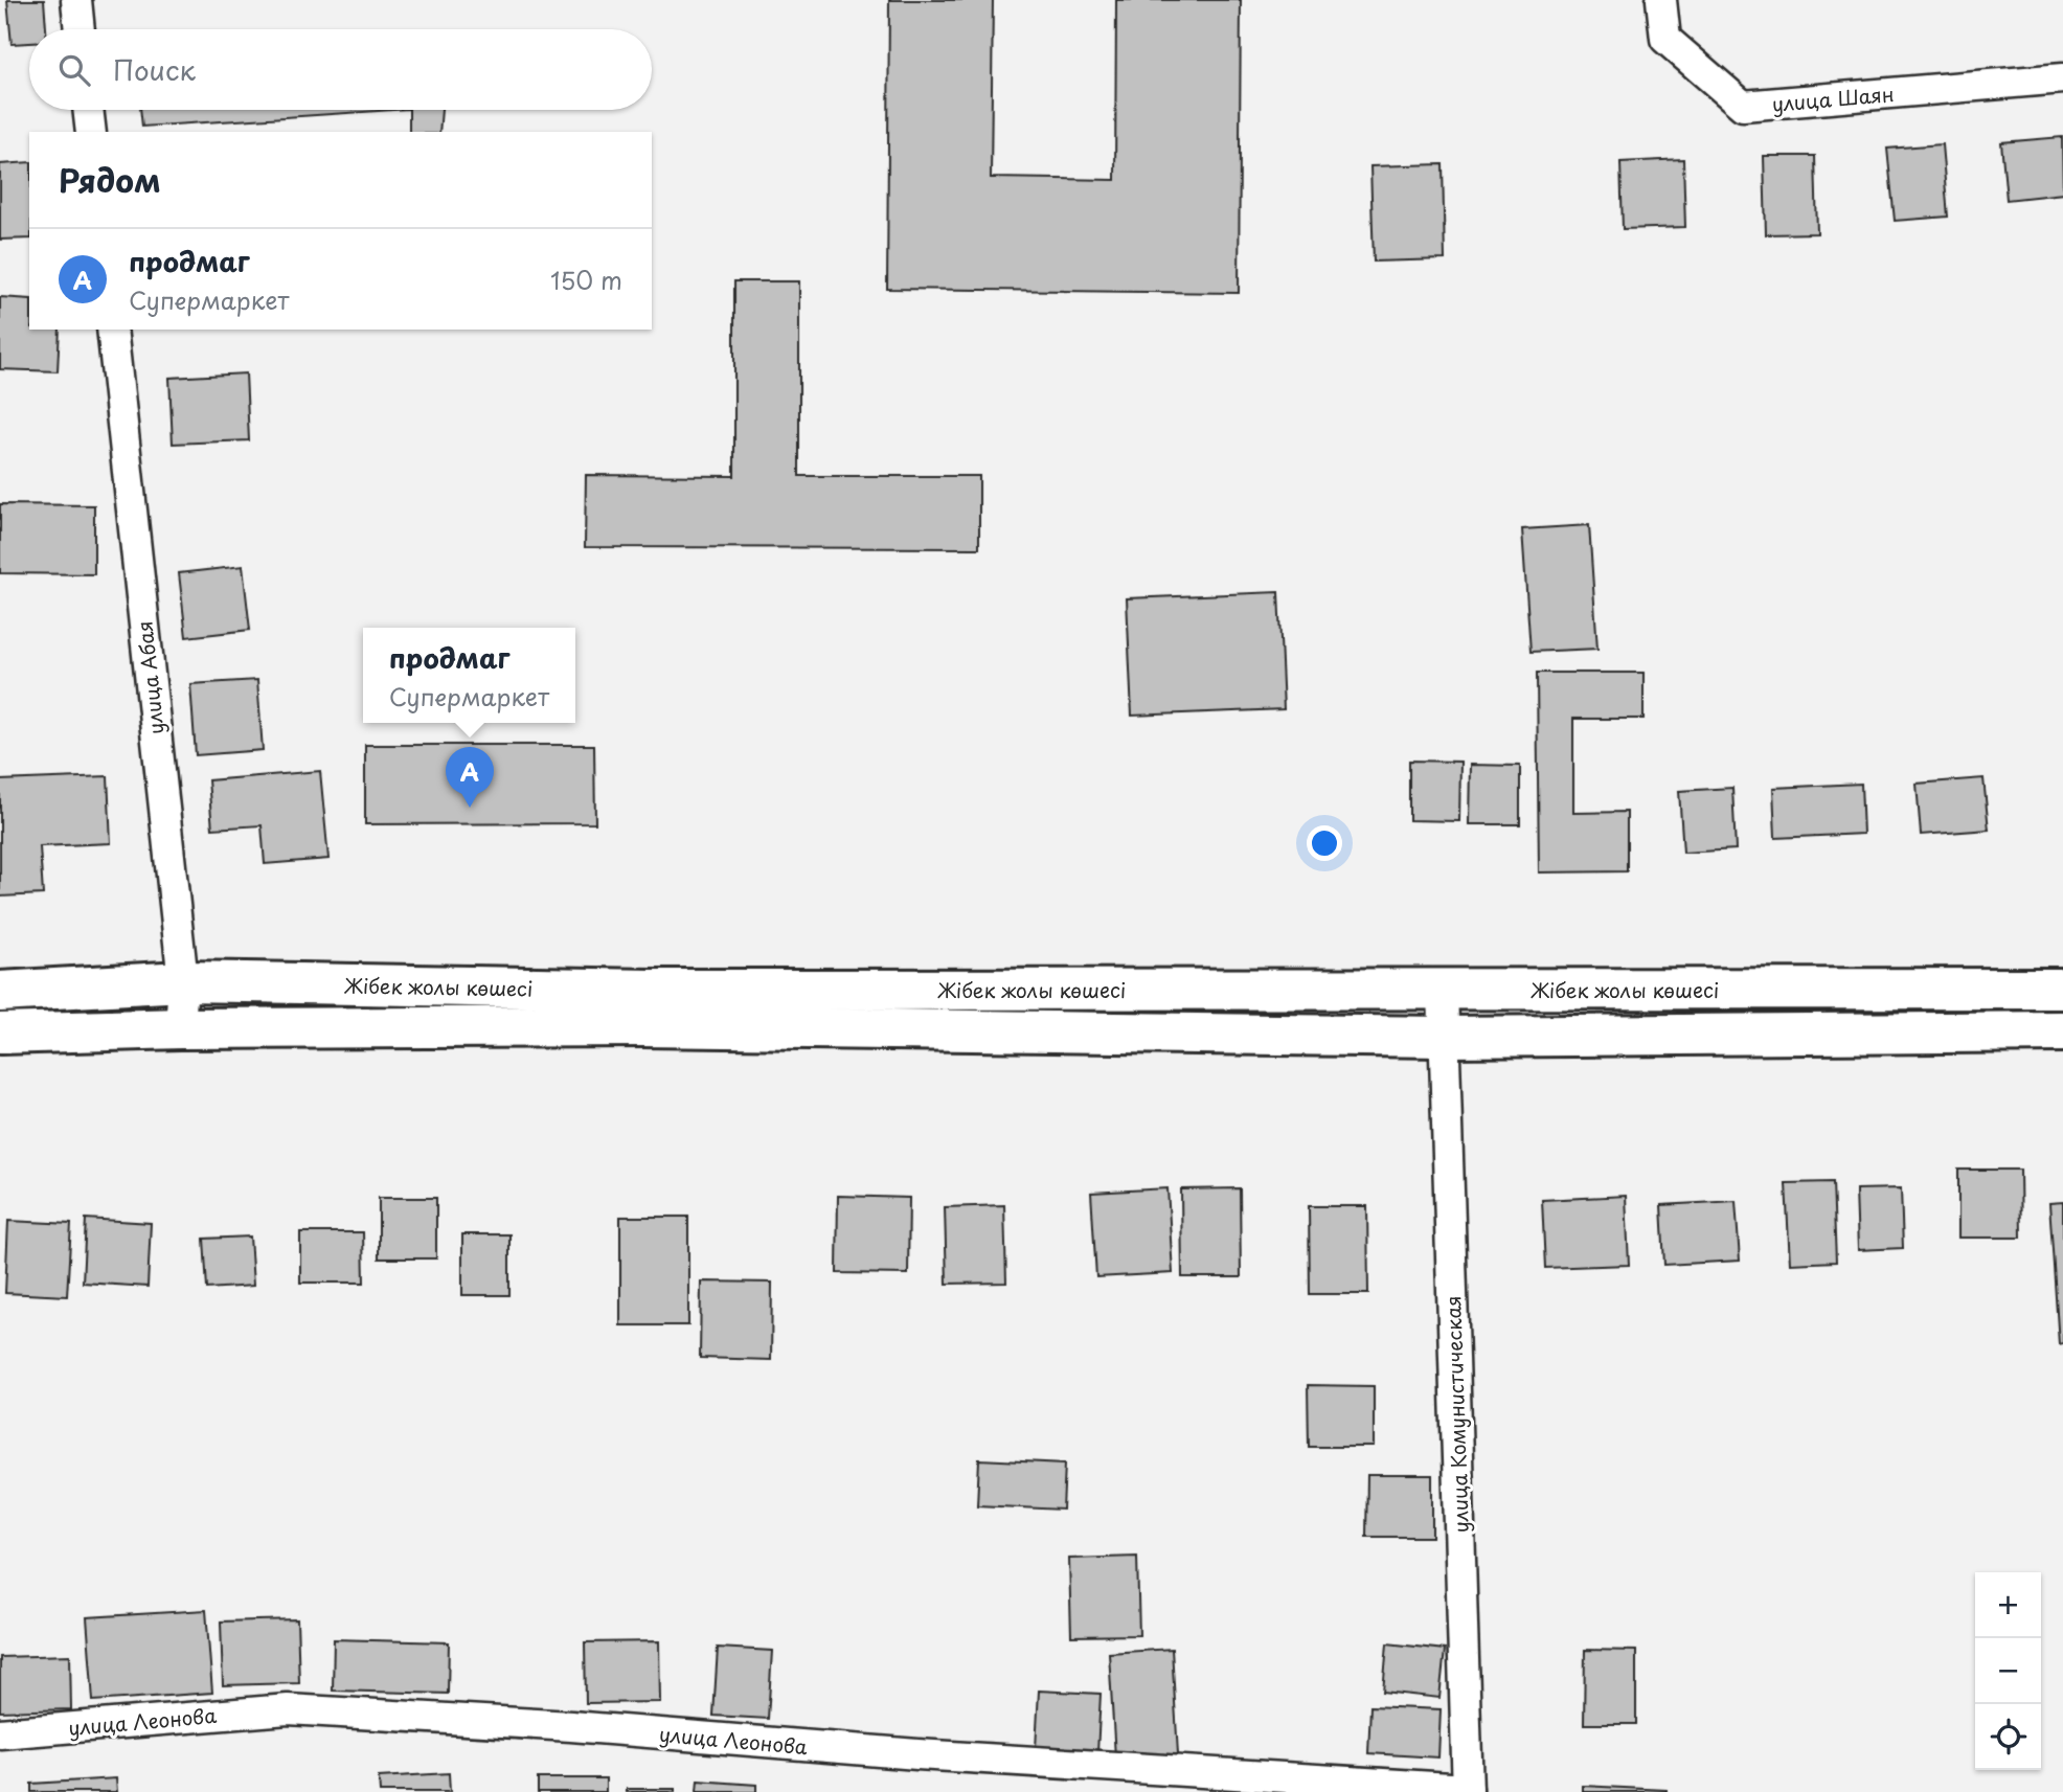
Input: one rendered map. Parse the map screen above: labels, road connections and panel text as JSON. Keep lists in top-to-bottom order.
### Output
{
  "streets": {
    "main road": ["Жібек жолы көшесі"],
    "street": [
      "улица Шаян",
      "улица Абая",
      "улица Комунистическая",
      "улица Леонова"
    ]
  },
  "crossings": [
    ["улица Абая", "Жібек жолы көшесі"],
    ["Жібек жолы көшесі", "улица Комунистическая"],
    ["улица Комунистическая", "улица Леонова"]
  ],
  "page": {
    "search": "Поиск",
    "heading": "Рядом",
    "list": [
      {
        "mark": "A",
        "name": "продмаг",
        "note": "Супермаркет",
        "value": "150 m"
      }
    ],
    "popup": ["продмаг", "Супермаркет"],
    "pins": "A",
    "map_buttons": ["+", "−"]
  }
}
